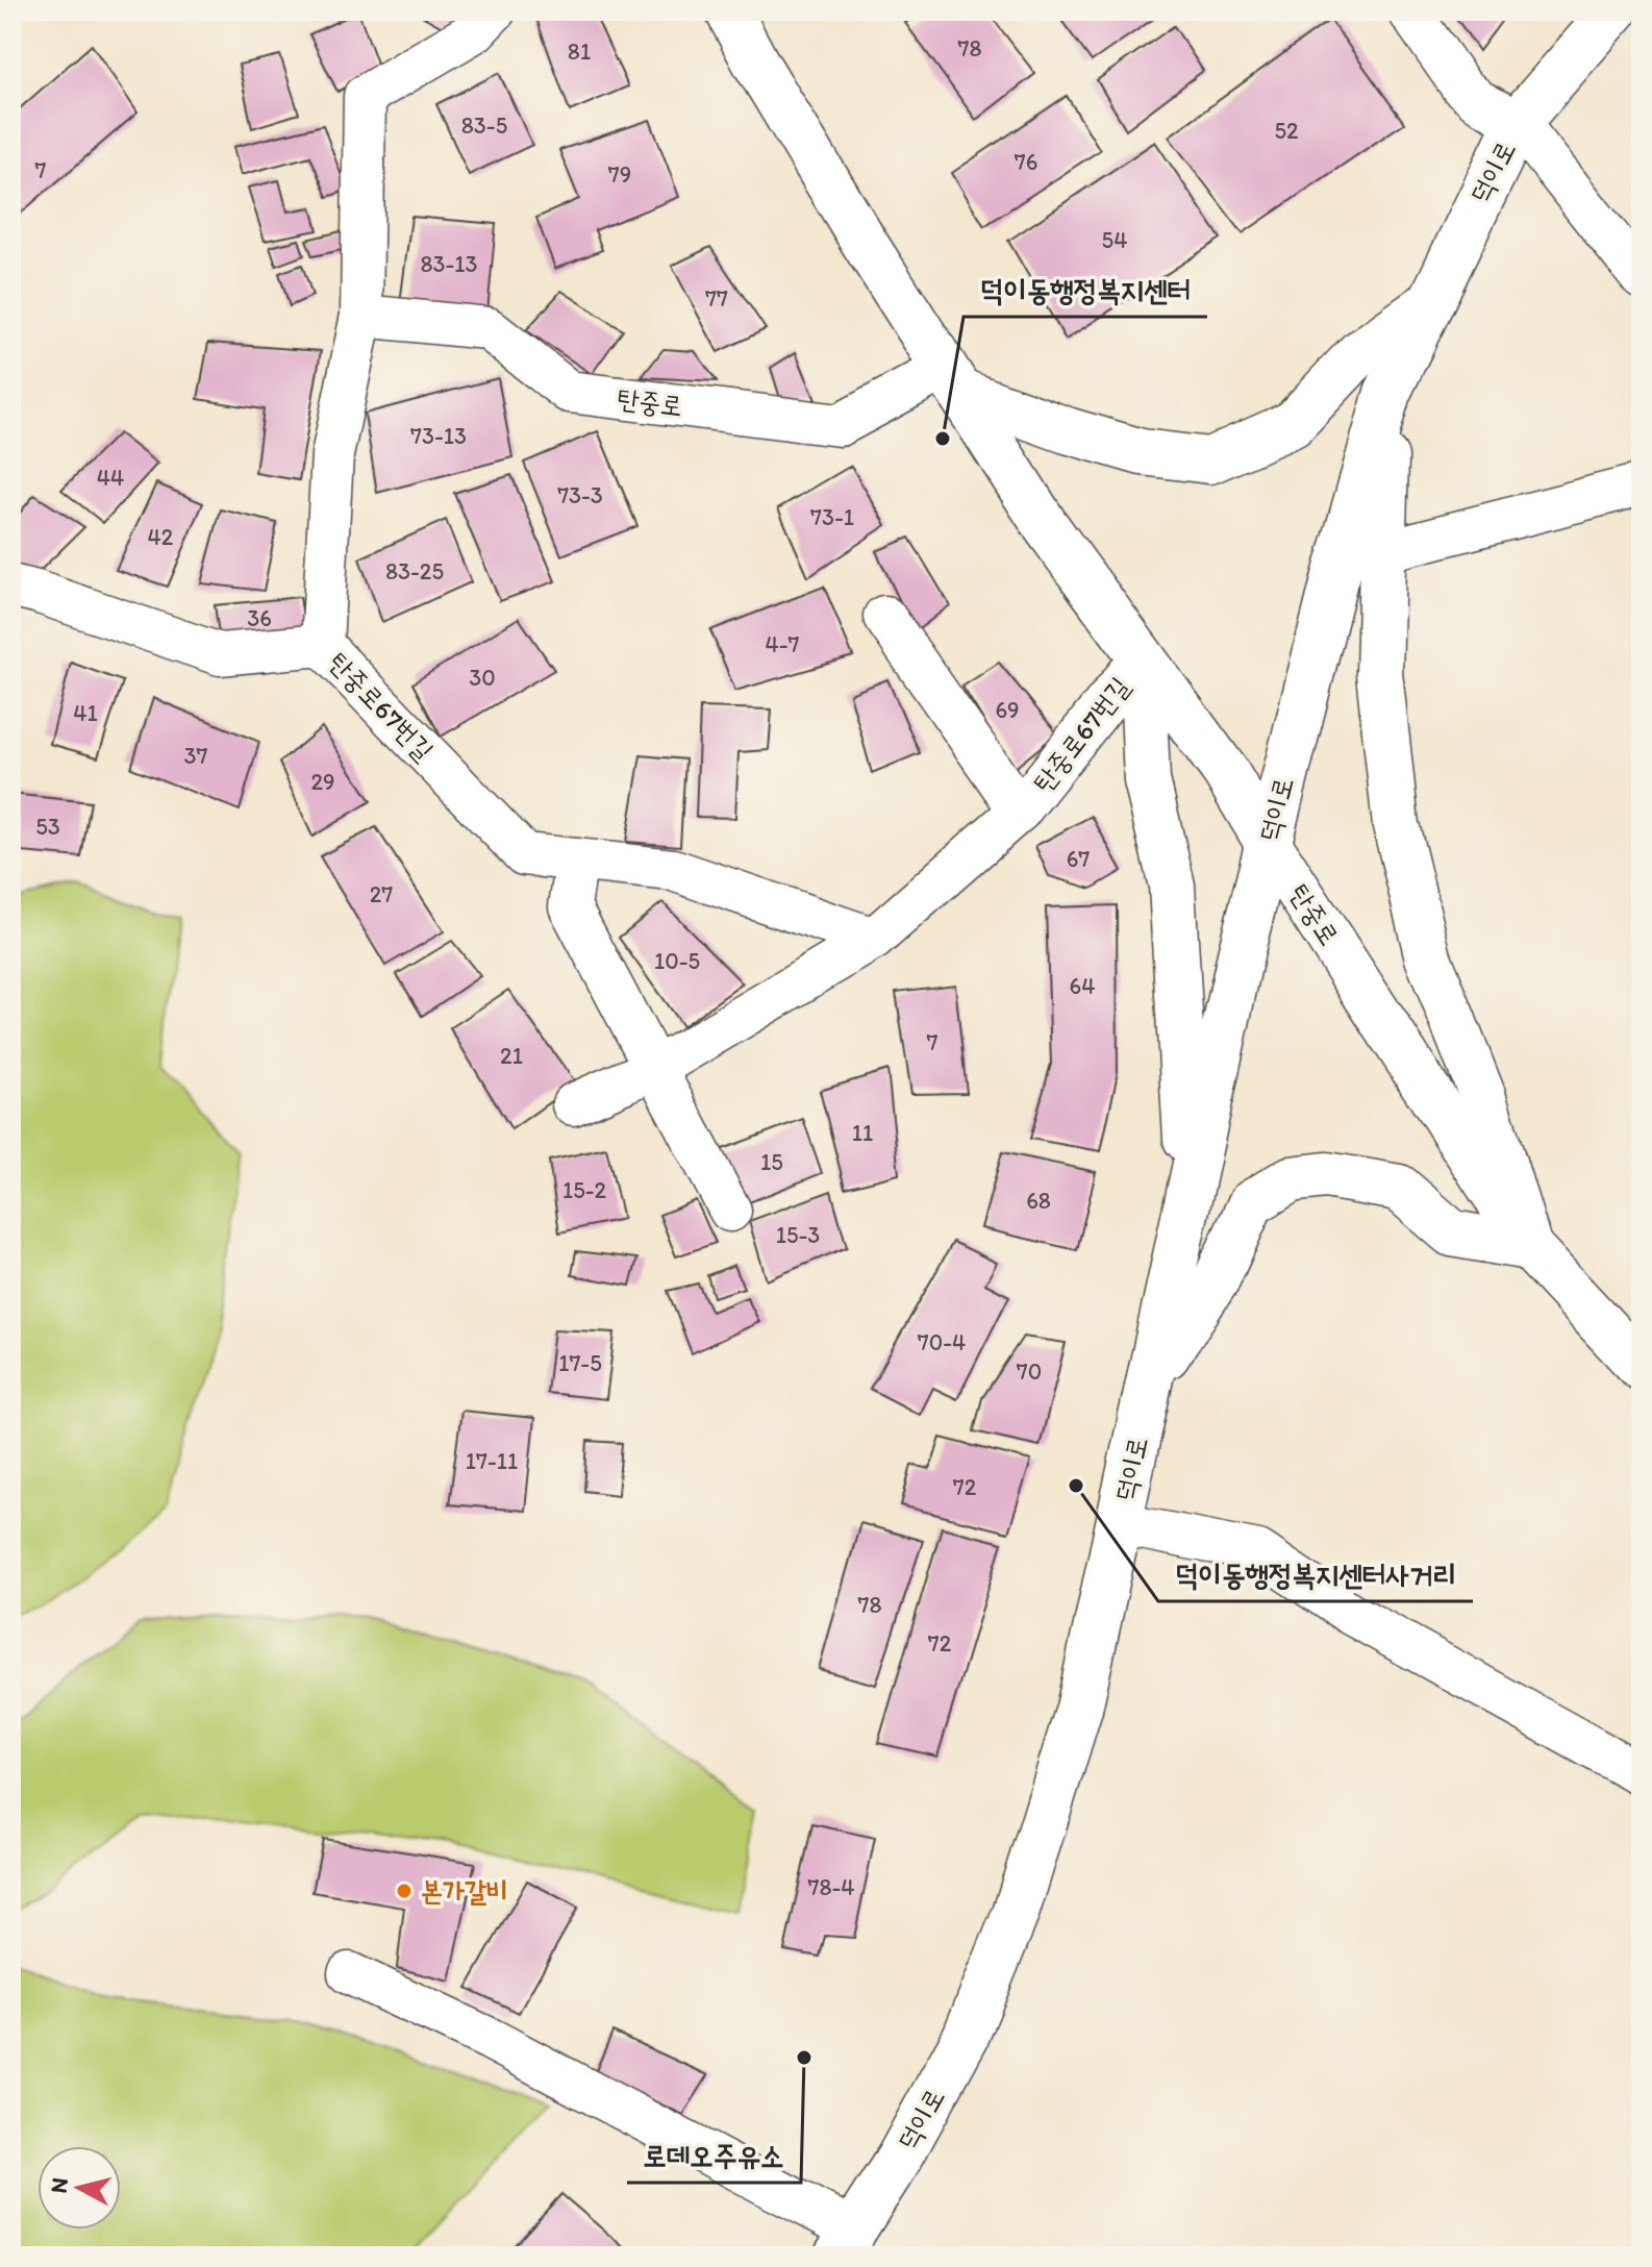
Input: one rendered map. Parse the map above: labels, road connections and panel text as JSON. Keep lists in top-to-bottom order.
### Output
{
  "streets": {
    "main road": ["덕이로", "탄중로"],
    "street": ["탄중로67번길"]
  },
  "crossings": [
    ["덕이로", "탄중로"],
    ["탄중로", "탄중로67번길"]
  ],
  "places": [
    "덕이동행정복지센터",
    "덕이동행정복지센터사거리",
    "본가갈비",
    "로데오주유소"
  ],
  "house_numbers": [
    "78",
    "81",
    "83-5",
    "52",
    "76",
    "7",
    "79",
    "54",
    "83-13",
    "77",
    "73-13",
    "44",
    "73-3",
    "73-1",
    "42",
    "83-25",
    "36",
    "4-7",
    "30",
    "69",
    "41",
    "37",
    "29",
    "53",
    "67",
    "27",
    "10-5",
    "64",
    "7",
    "21",
    "11",
    "15",
    "15-2",
    "68",
    "15-3",
    "70-4",
    "17-5",
    "70",
    "17-11",
    "72",
    "78",
    "72",
    "78-4"
  ],
  "north": "left"
}
